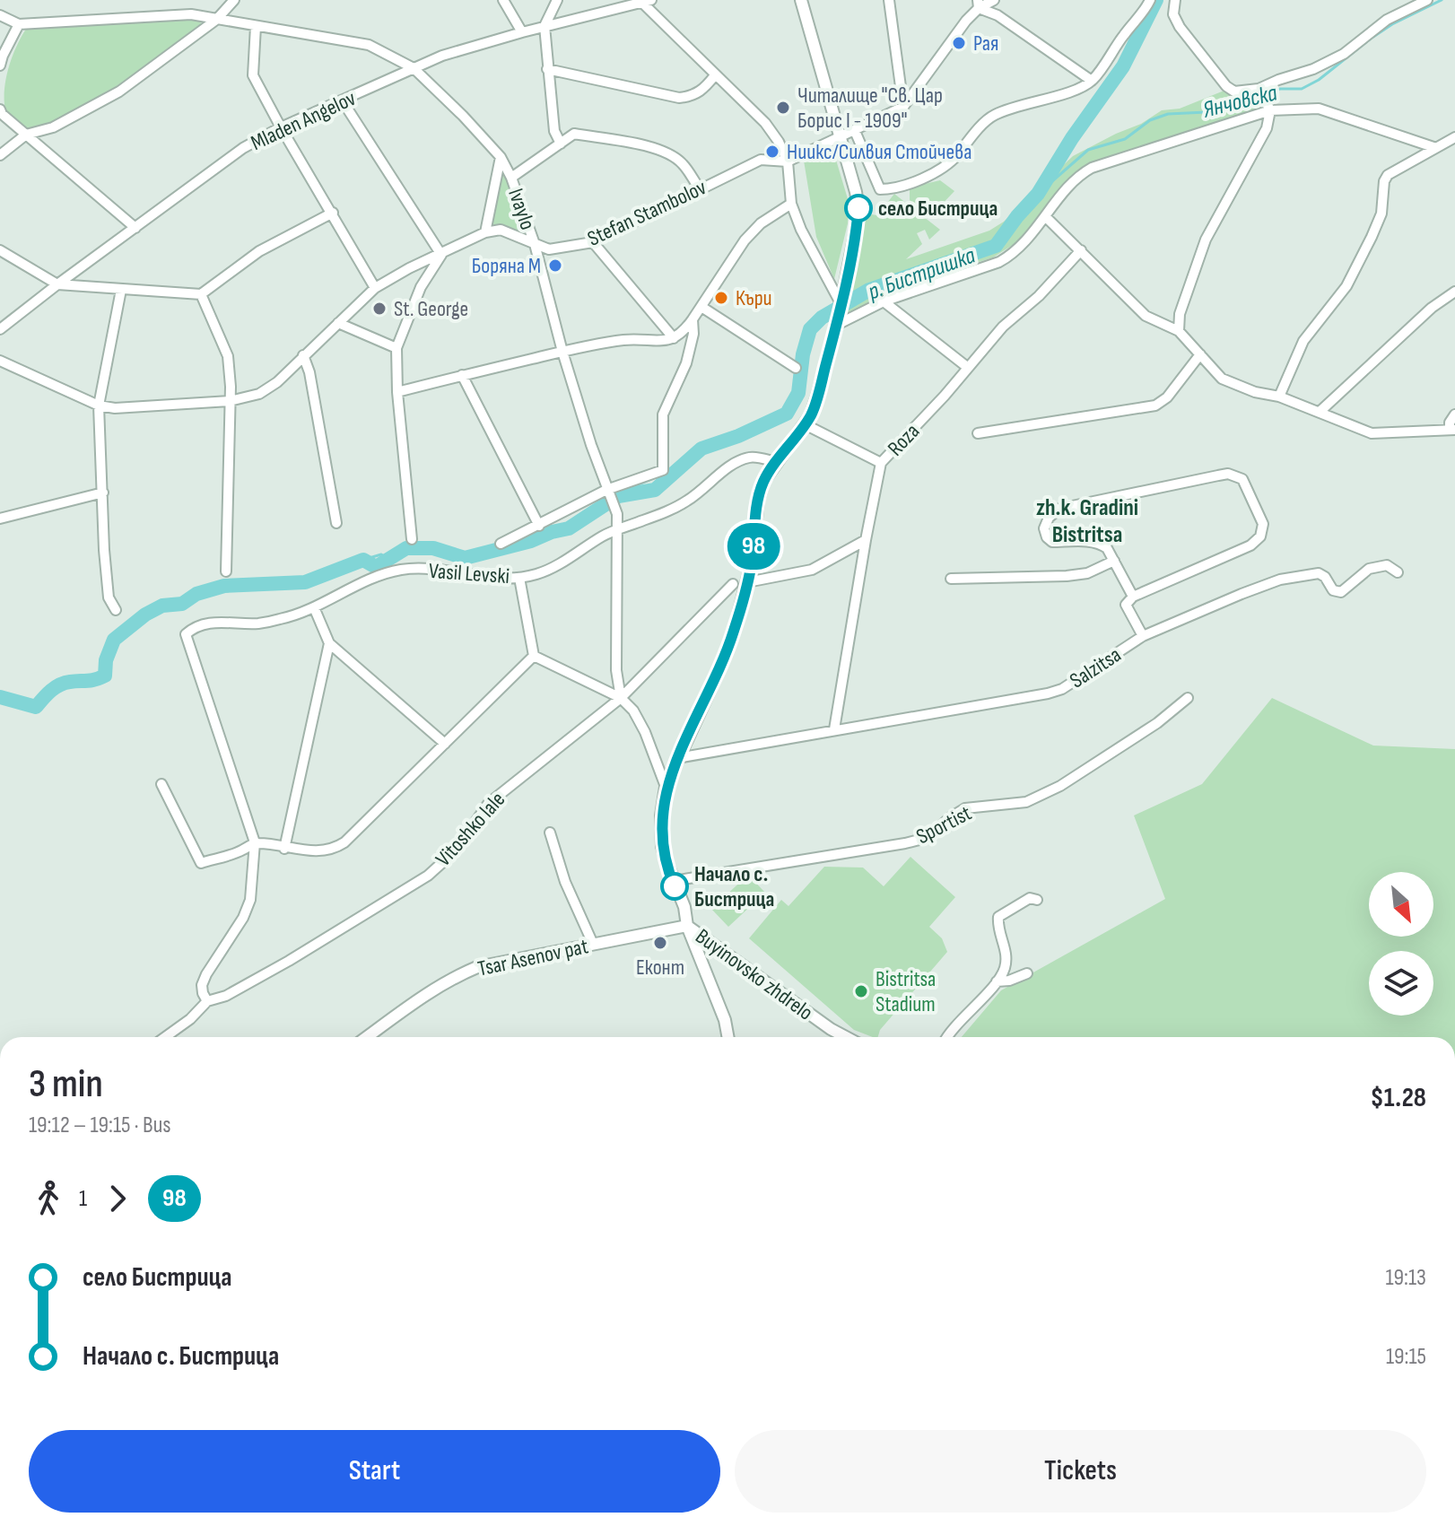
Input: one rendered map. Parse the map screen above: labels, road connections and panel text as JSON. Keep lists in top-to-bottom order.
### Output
{
  "streets": {
    "street": [
      "Mladen Angelov",
      "Ivaylo",
      "Stefan Stambolov",
      "Roza",
      "Vasil Levski",
      "Salzitsa",
      "Sportist",
      "Vitoshko lale",
      "Tsar Asenov pat",
      "Buyinovsko zhdrelo"
    ]
  },
  "crossings": [
    ["Mladen Angelov", "Ivaylo"],
    ["Ivaylo", "Stefan Stambolov"],
    ["Ivaylo", "Vasil Levski"],
    ["Ivaylo", "Vitoshko lale"],
    ["Roza", "Salzitsa"],
    ["Tsar Asenov pat", "Buyinovsko zhdrelo"]
  ],
  "districts": ["zh.k. Gradini Bistritsa"],
  "water": ["Янчовска", "р. Бистришка"],
  "places": [
    "Рая",
    "Читалище \"Св. Цар Борис I - 1909\"",
    "Ниикс/Силвия Стойчева",
    "село Бистрица",
    "Боряна М",
    "Къри",
    "St. George",
    "Начало с. Бистрица",
    "Еконт",
    "Bistritsa Stadium"
  ],
  "lines": ["bus line 98"],
  "north": "bottom right",
  "page": {
    "on_map": "98",
    "heading": ["3 min", "19:12 – 19:15 · Bus", "$1.28"],
    "legs": ["1", "98"],
    "list": [
      {
        "name": "село Бистрица",
        "value": "19:13"
      },
      {
        "name": "Начало с. Бистрица",
        "value": "19:15"
      }
    ],
    "buttons": ["Start", "Tickets"]
  }
}
